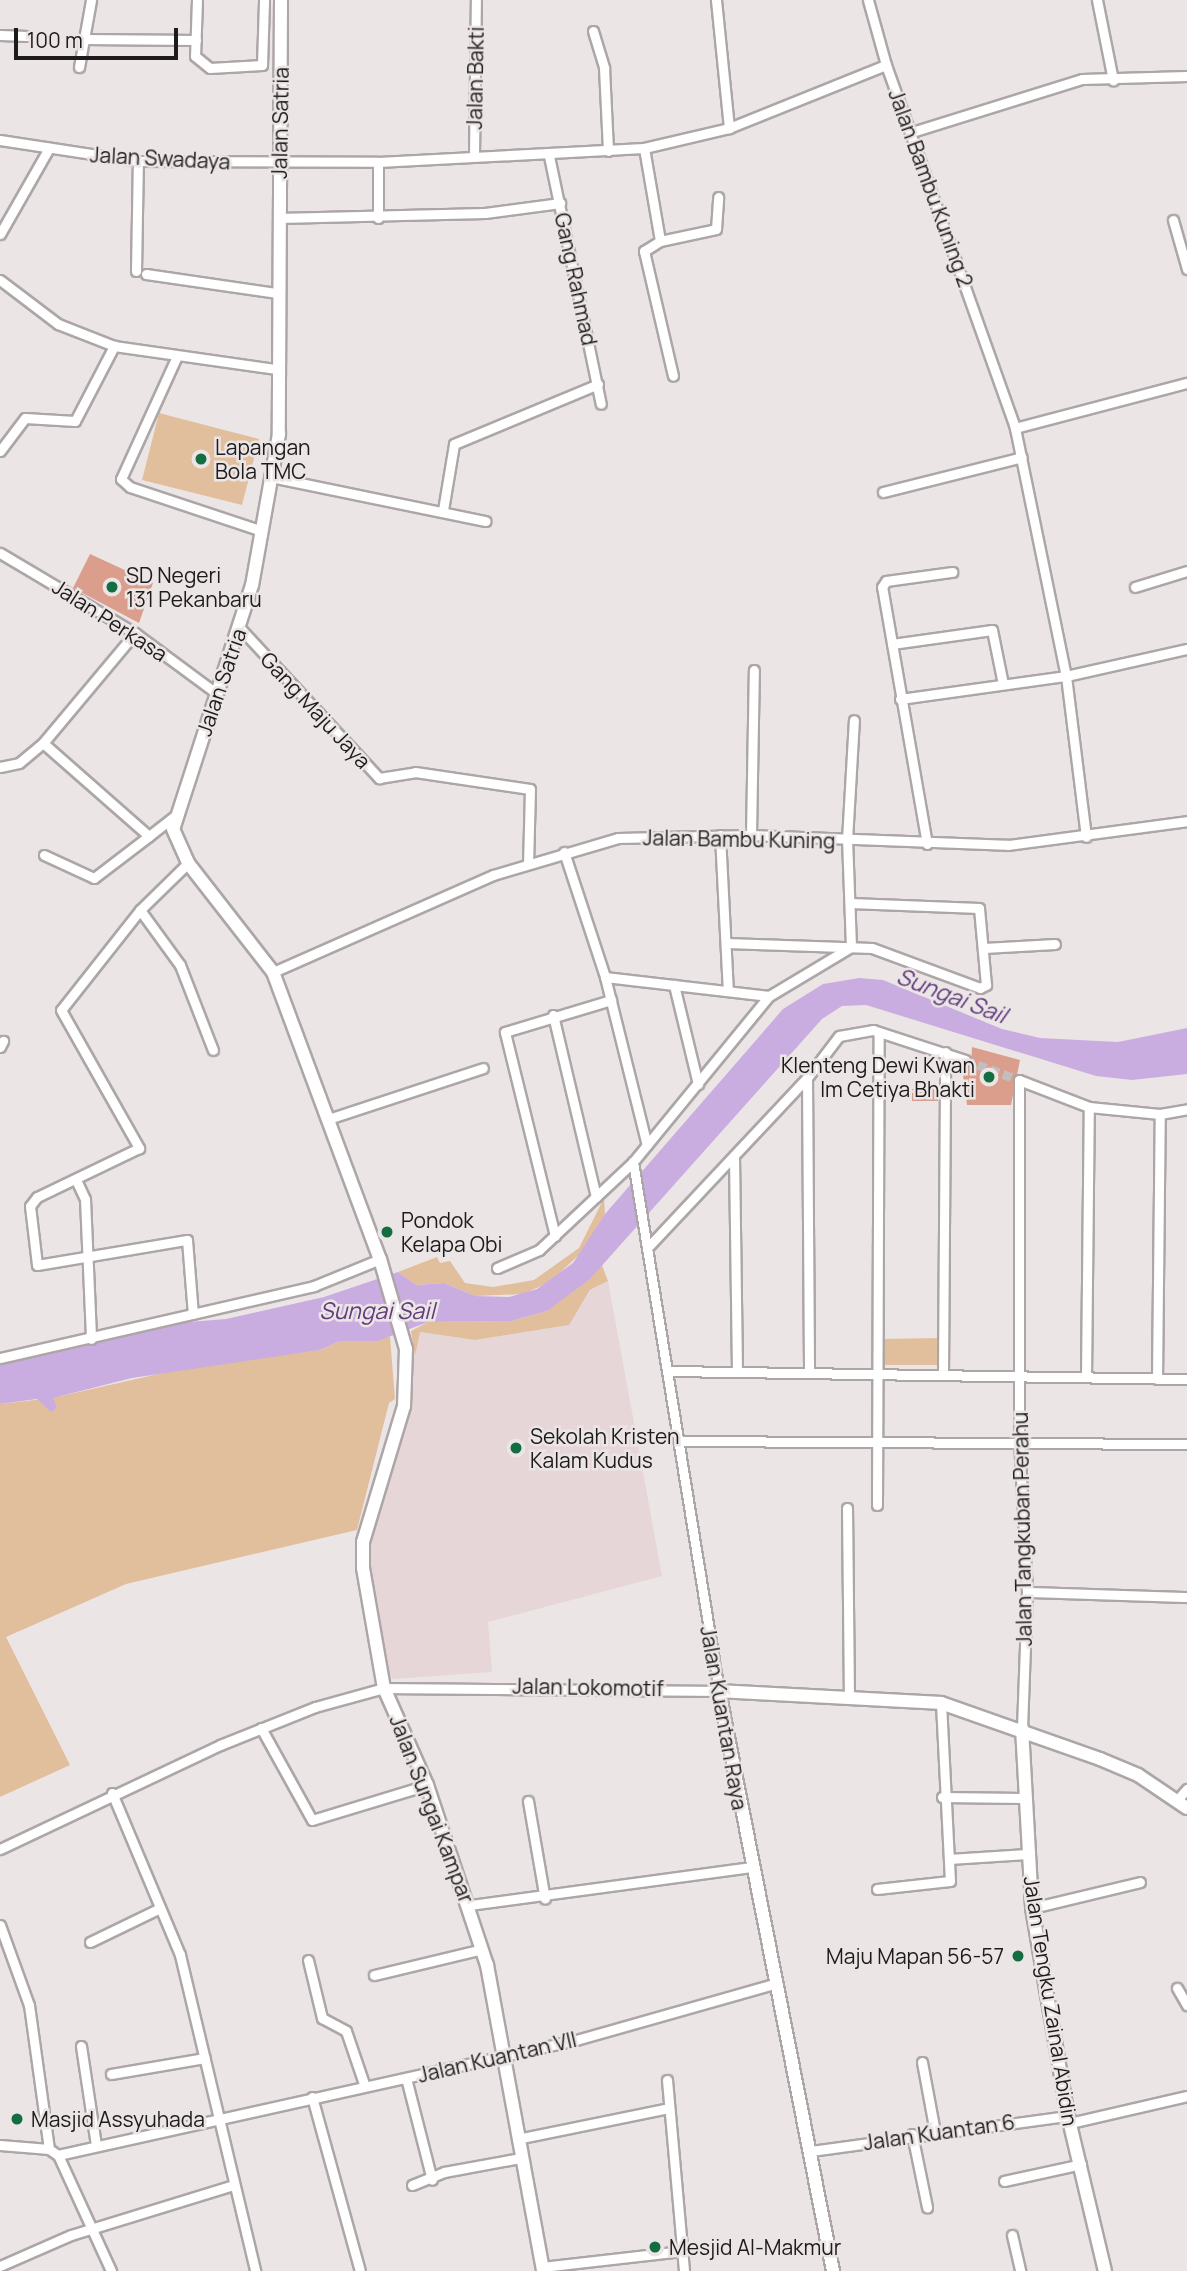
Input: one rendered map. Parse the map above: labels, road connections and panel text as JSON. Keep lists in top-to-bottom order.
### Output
{
  "streets": {
    "street": [
      "Jalan Bakti",
      "Jalan Satria",
      "Jalan Swadaya",
      "Jalan Bambu Kuning 2",
      "Gang Rahmad",
      "Jalan Perkasa",
      "Gang Maju Jaya",
      "Jalan Bambu Kuning",
      "Jalan Tangkuban Perahu",
      "Jalan Lokomotif",
      "Jalan Kuantan Raya",
      "Jalan Sungai Kampar",
      "Jalan Tengku Zainal Abidin",
      "Jalan Kuantan VII",
      "Jalan Kuantan 6"
    ]
  },
  "crossings": [
    ["Jalan Bakti", "Jalan Bambu Kuning 2"],
    ["Jalan Satria", "Jalan Swadaya"],
    ["Jalan Satria", "Jalan Bambu Kuning 2"],
    ["Jalan Satria", "Jalan Perkasa"],
    ["Jalan Satria", "Gang Maju Jaya"],
    ["Jalan Satria", "Jalan Bambu Kuning"],
    ["Jalan Satria", "Jalan Sungai Kampar"],
    ["Jalan Swadaya", "Jalan Bambu Kuning 2"],
    ["Jalan Bambu Kuning 2", "Gang Rahmad"],
    ["Jalan Bambu Kuning 2", "Jalan Bambu Kuning"],
    ["Gang Maju Jaya", "Jalan Bambu Kuning"],
    ["Jalan Tangkuban Perahu", "Jalan Lokomotif"],
    ["Jalan Tangkuban Perahu", "Jalan Tengku Zainal Abidin"],
    ["Jalan Lokomotif", "Jalan Kuantan Raya"],
    ["Jalan Lokomotif", "Jalan Sungai Kampar"],
    ["Jalan Lokomotif", "Jalan Tengku Zainal Abidin"],
    ["Jalan Kuantan Raya", "Jalan Kuantan VII"],
    ["Jalan Kuantan Raya", "Jalan Kuantan 6"],
    ["Jalan Sungai Kampar", "Jalan Kuantan VII"],
    ["Jalan Tengku Zainal Abidin", "Jalan Kuantan 6"]
  ],
  "water": ["Sungai Sail"],
  "places": [
    "Lapangan Bola TMC",
    "SD Negeri 131 Pekanbaru",
    "Klenteng Dewi Kwan Im Cetiya Bhakti",
    "Pondok Kelapa Obi",
    "Sekolah Kristen Kalam Kudus",
    "Maju Mapan 56-57",
    "Masjid Assyuhada",
    "Mesjid Al-Makmur"
  ],
  "scale_bar": "100 m"
}
